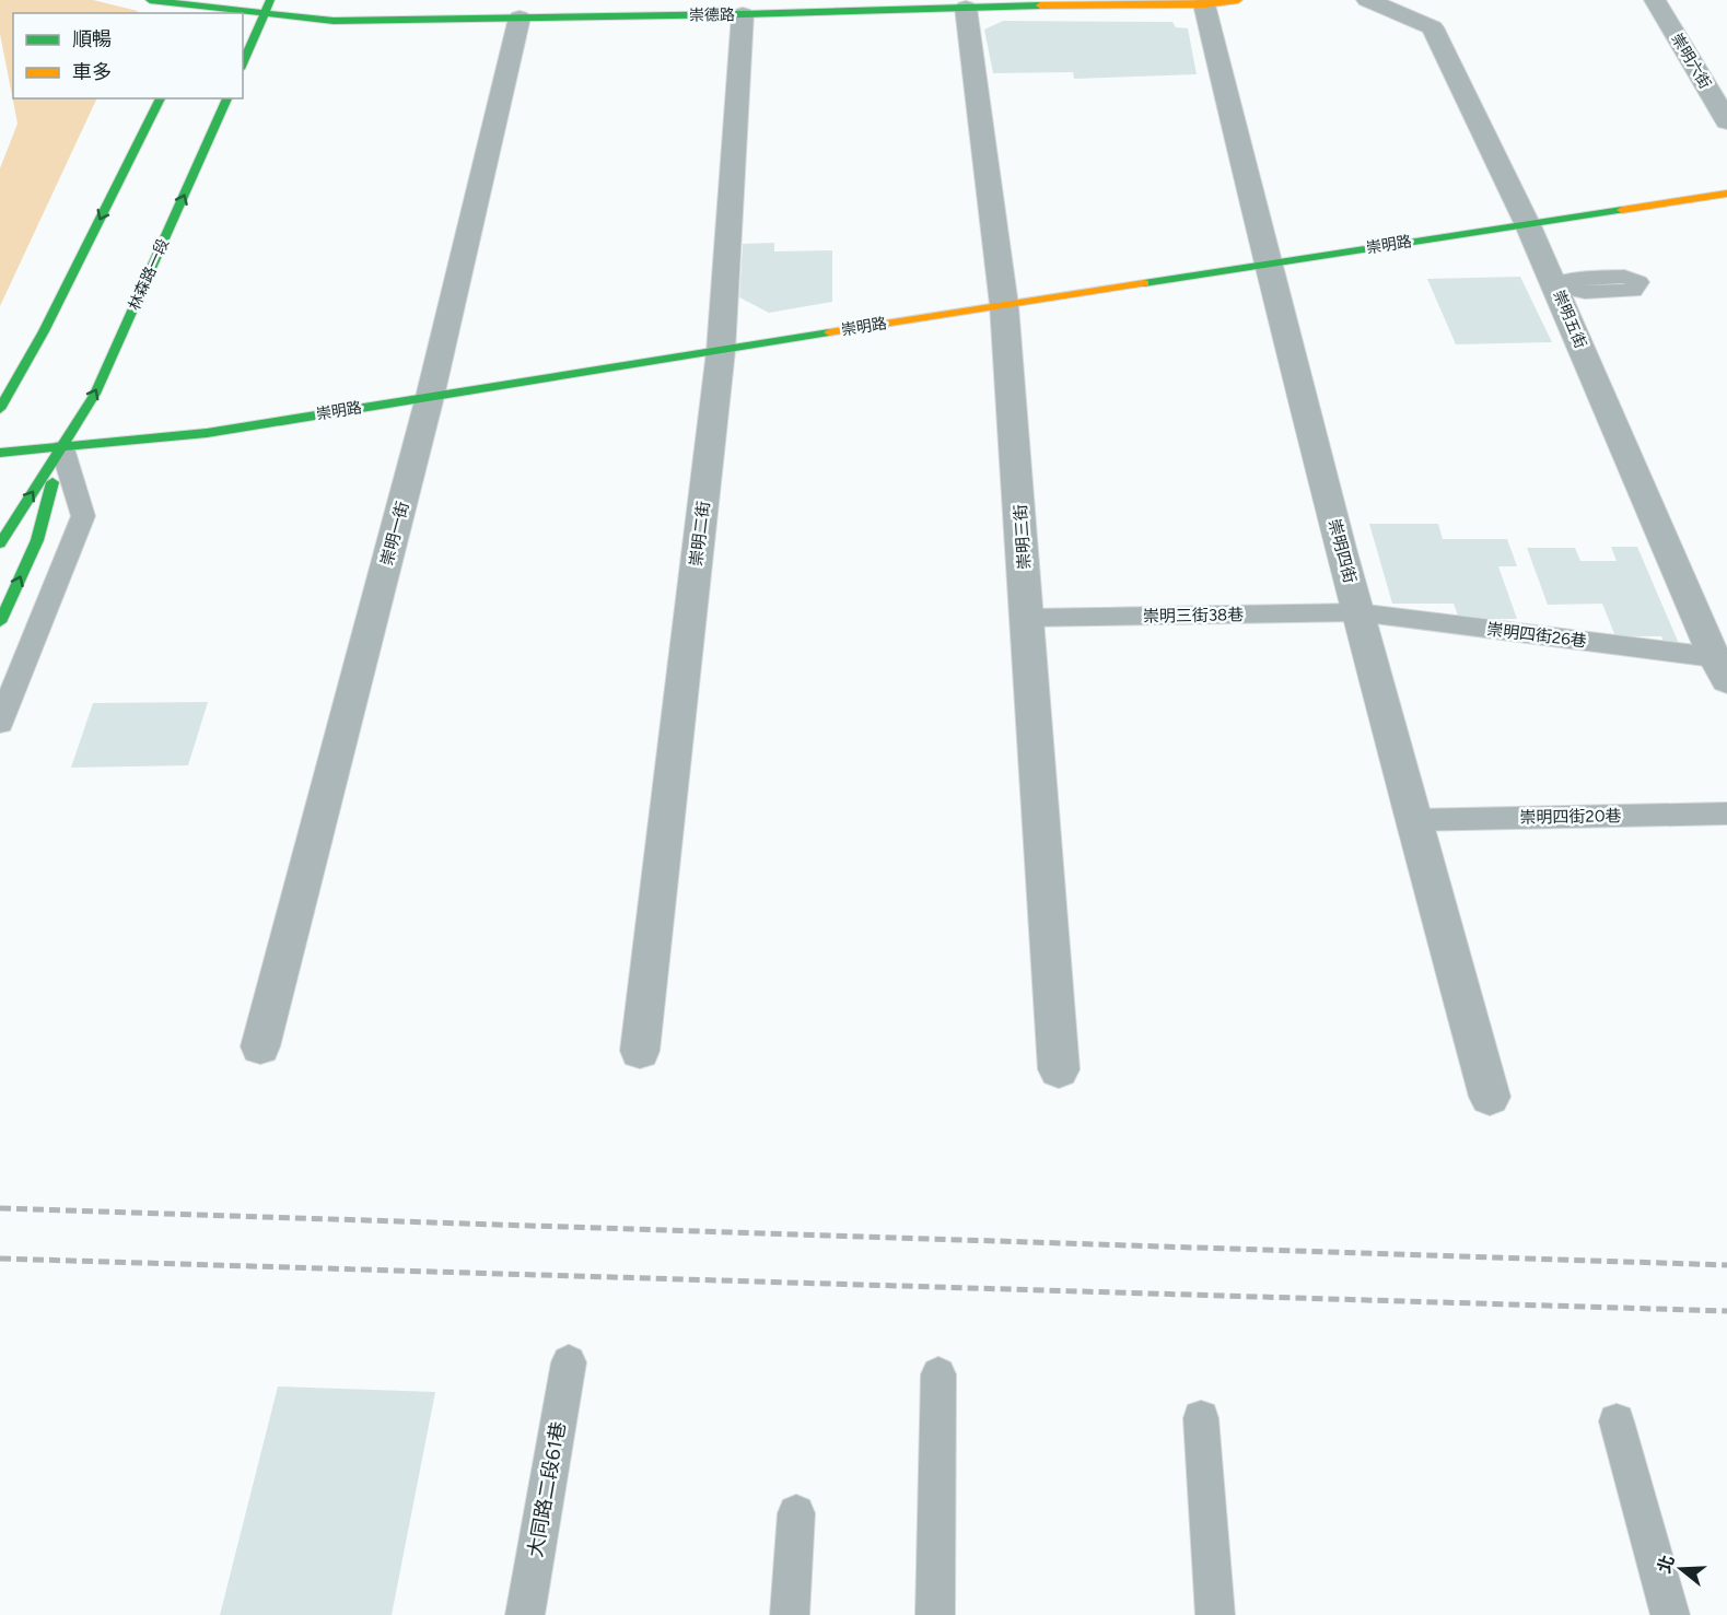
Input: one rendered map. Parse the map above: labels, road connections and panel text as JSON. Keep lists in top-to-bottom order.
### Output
{
  "streets": {
    "street": [
      "崇德路",
      "崇明六街",
      "崇明路",
      "林森路一段",
      "崇明五街",
      "崇明一街",
      "崇明二街",
      "崇明三街",
      "崇明四街"
    ],
    "lane": [
      "崇明三街38巷",
      "崇明四街26巷",
      "崇明四街20巷",
      "大同路二段61巷"
    ]
  },
  "crossings": [
    ["崇德路", "崇明一街"],
    ["崇德路", "崇明二街"],
    ["崇德路", "崇明三街"],
    ["崇德路", "崇明四街"],
    ["崇明路", "林森路一段"],
    ["崇明路", "崇明五街"],
    ["崇明路", "崇明一街"],
    ["崇明路", "崇明二街"],
    ["崇明路", "崇明三街"],
    ["崇明路", "崇明四街"],
    ["崇明五街", "崇明四街26巷"],
    ["崇明三街", "崇明三街38巷"],
    ["崇明四街", "崇明三街38巷"],
    ["崇明四街", "崇明四街26巷"],
    ["崇明四街", "崇明四街20巷"],
    ["崇明三街38巷", "崇明四街26巷"]
  ],
  "legend": ["順暢", "車多"],
  "north": "left"
}
